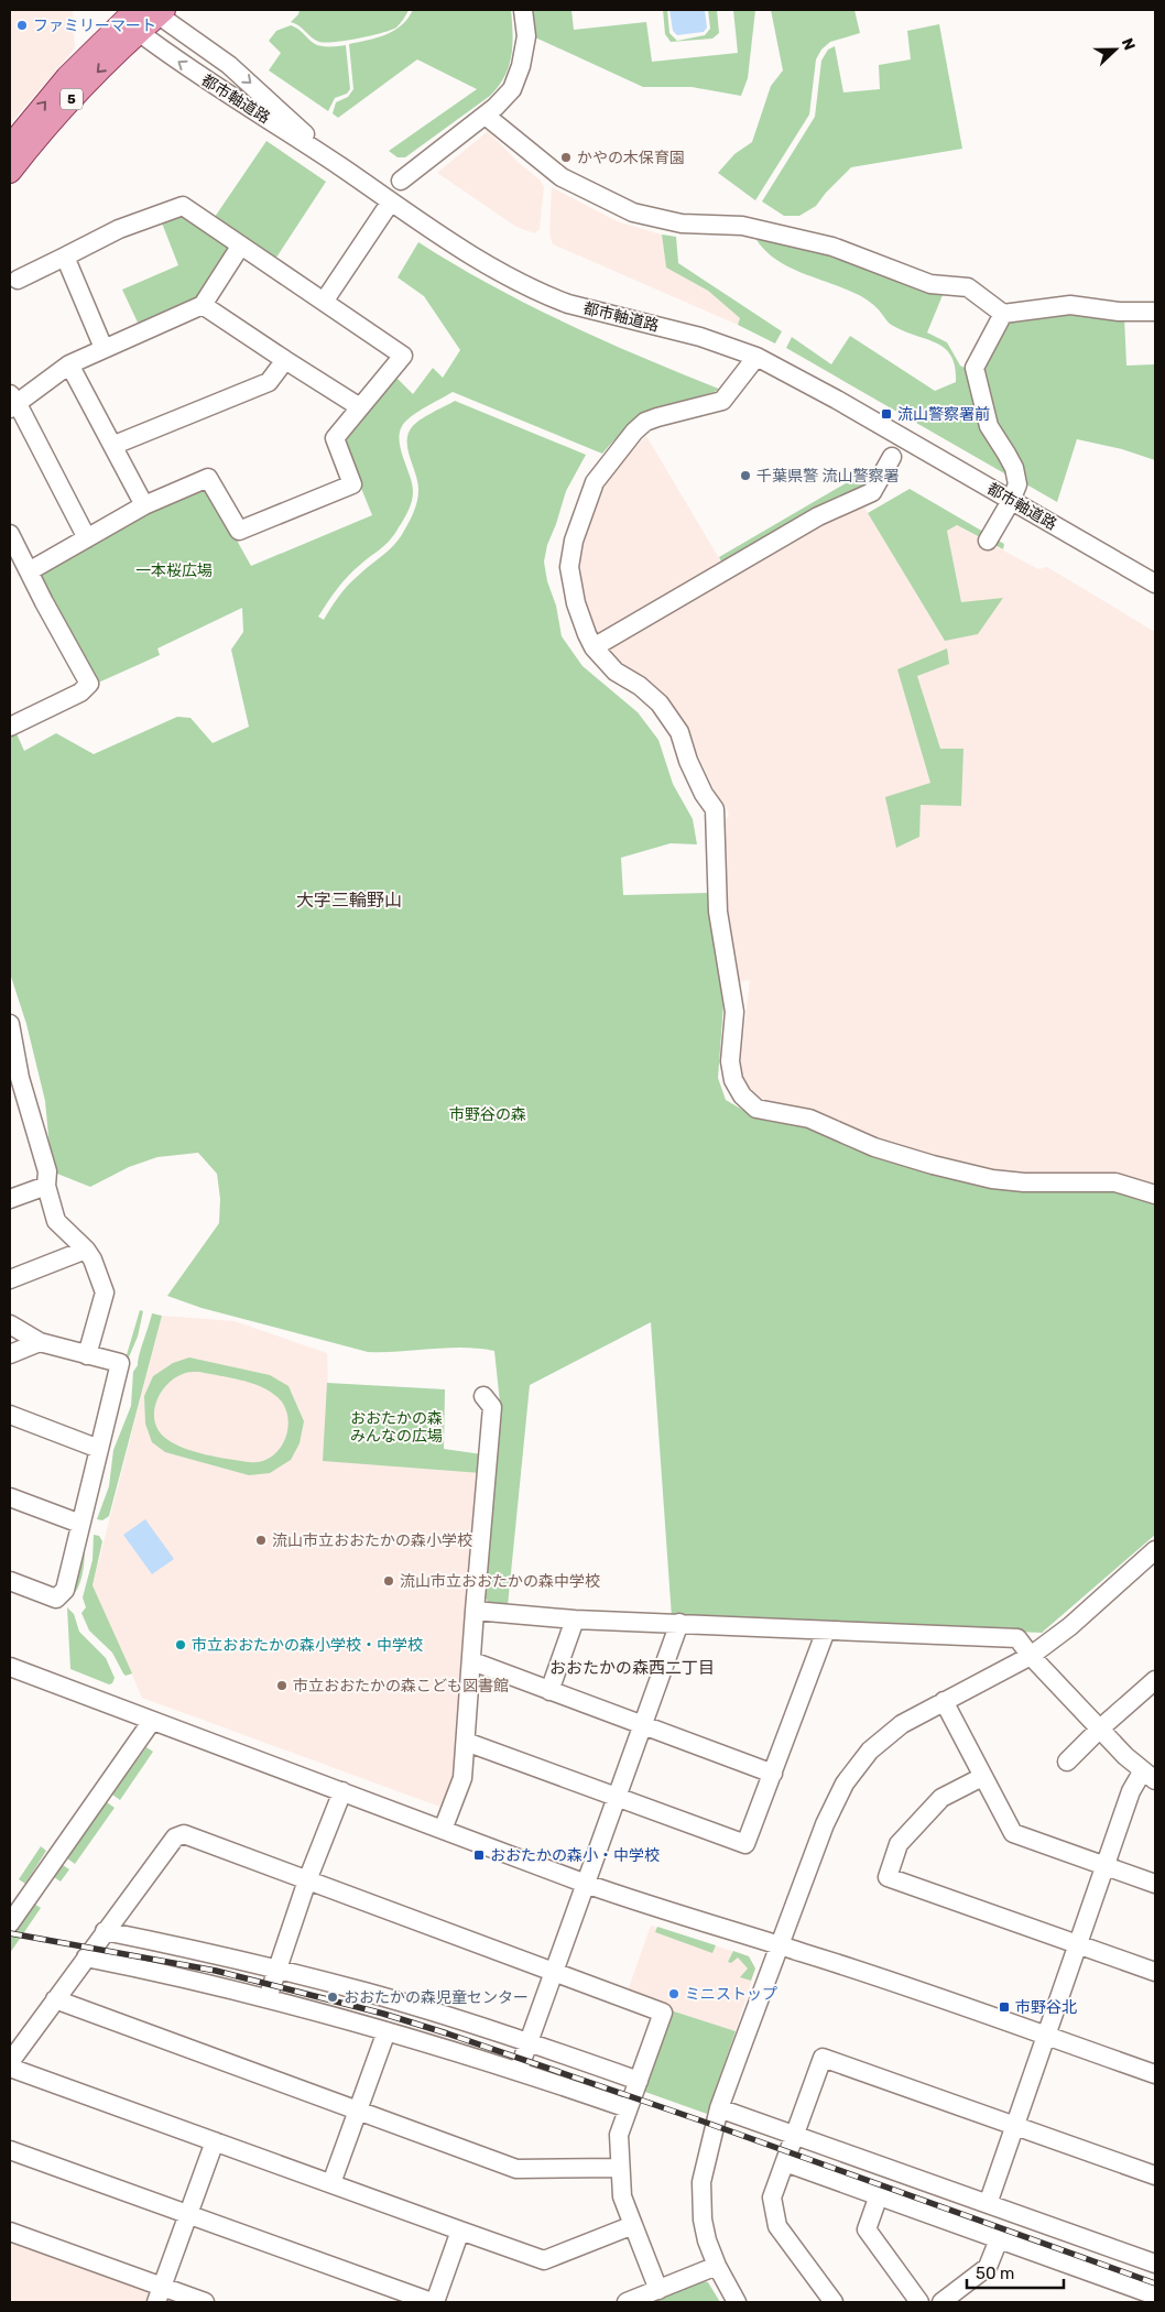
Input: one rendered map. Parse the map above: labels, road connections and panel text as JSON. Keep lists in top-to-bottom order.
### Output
{
  "streets": {
    "main road": ["5"],
    "street": ["都市軸道路"]
  },
  "crossings": [
    ["5", "都市軸道路"]
  ],
  "districts": ["大字三輪野山", "おおたかの森西二丁目"],
  "parks": ["一本桜広場", "市野谷の森", "おおたかの森 みんなの広場"],
  "places": {
    "other": [
      "ファミリーマート",
      "かやの木保育園",
      "千葉県警 流山警察署",
      "流山市立おおたかの森小学校",
      "流山市立おおたかの森中学校",
      "市立おおたかの森小学校・中学校",
      "市立おおたかの森こども図書館",
      "ミニストップ",
      "おおたかの森児童センター"
    ],
    "transit": ["流山警察署前", "おおたかの森小・中学校", "市野谷北"]
  },
  "scale_bar": "50 m",
  "north": "right"
}
